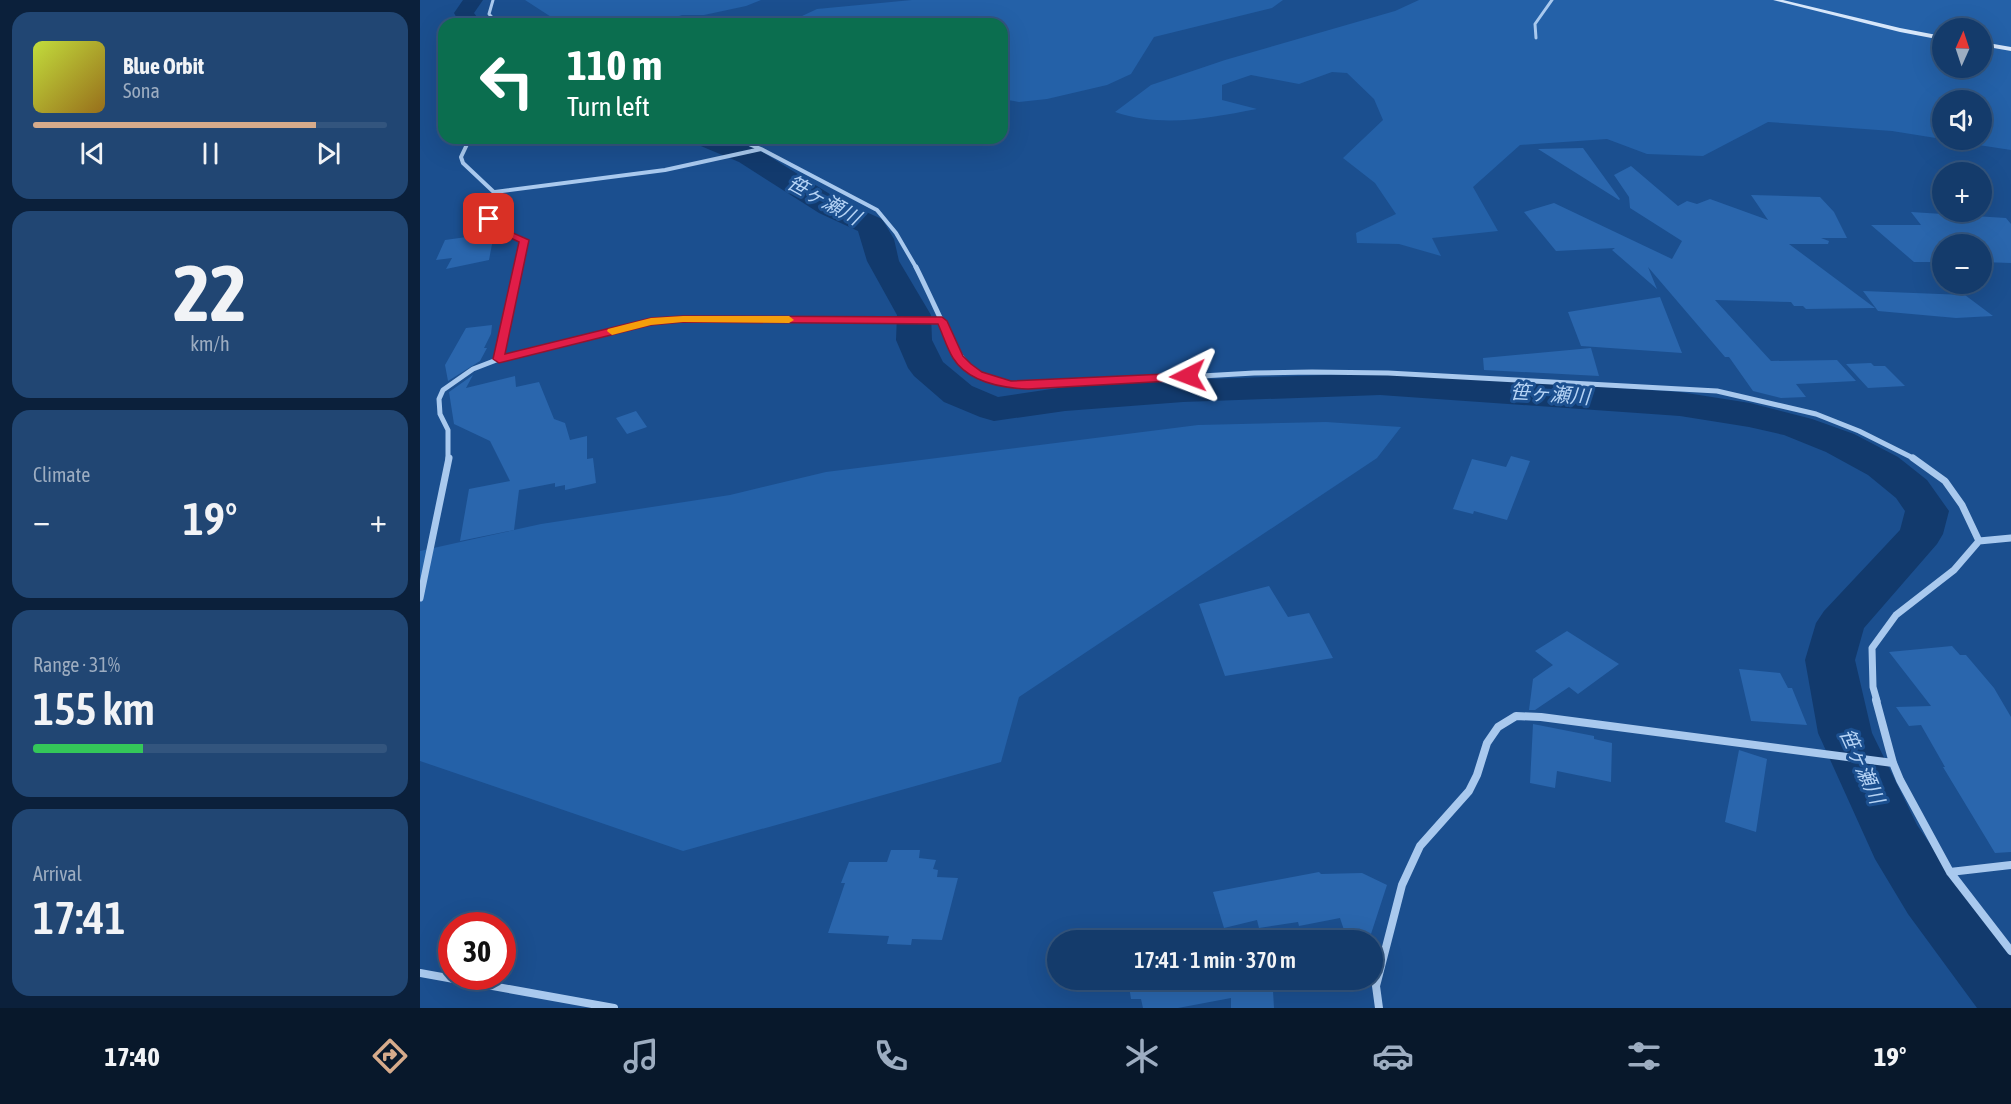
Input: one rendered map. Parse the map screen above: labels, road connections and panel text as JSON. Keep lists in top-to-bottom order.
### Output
{
  "water": ["笹ヶ瀬川"],
  "north": "top",
  "page": {
    "map_buttons": ["+", "−"],
    "turn": ["110 m", "Turn left"],
    "song": ["Blue Orbit", "Sona"],
    "tile": [
      ["22", "km/h"],
      "Climate",
      ["Range · 31%", "155 km"],
      ["Arrival", "17:41"]
    ],
    "heat": ["−", "19°", "+"],
    "limit": "30",
    "trip": "17:41 · 1 min · 370 m",
    "tabs": ["17:40", "19°"]
  }
}
